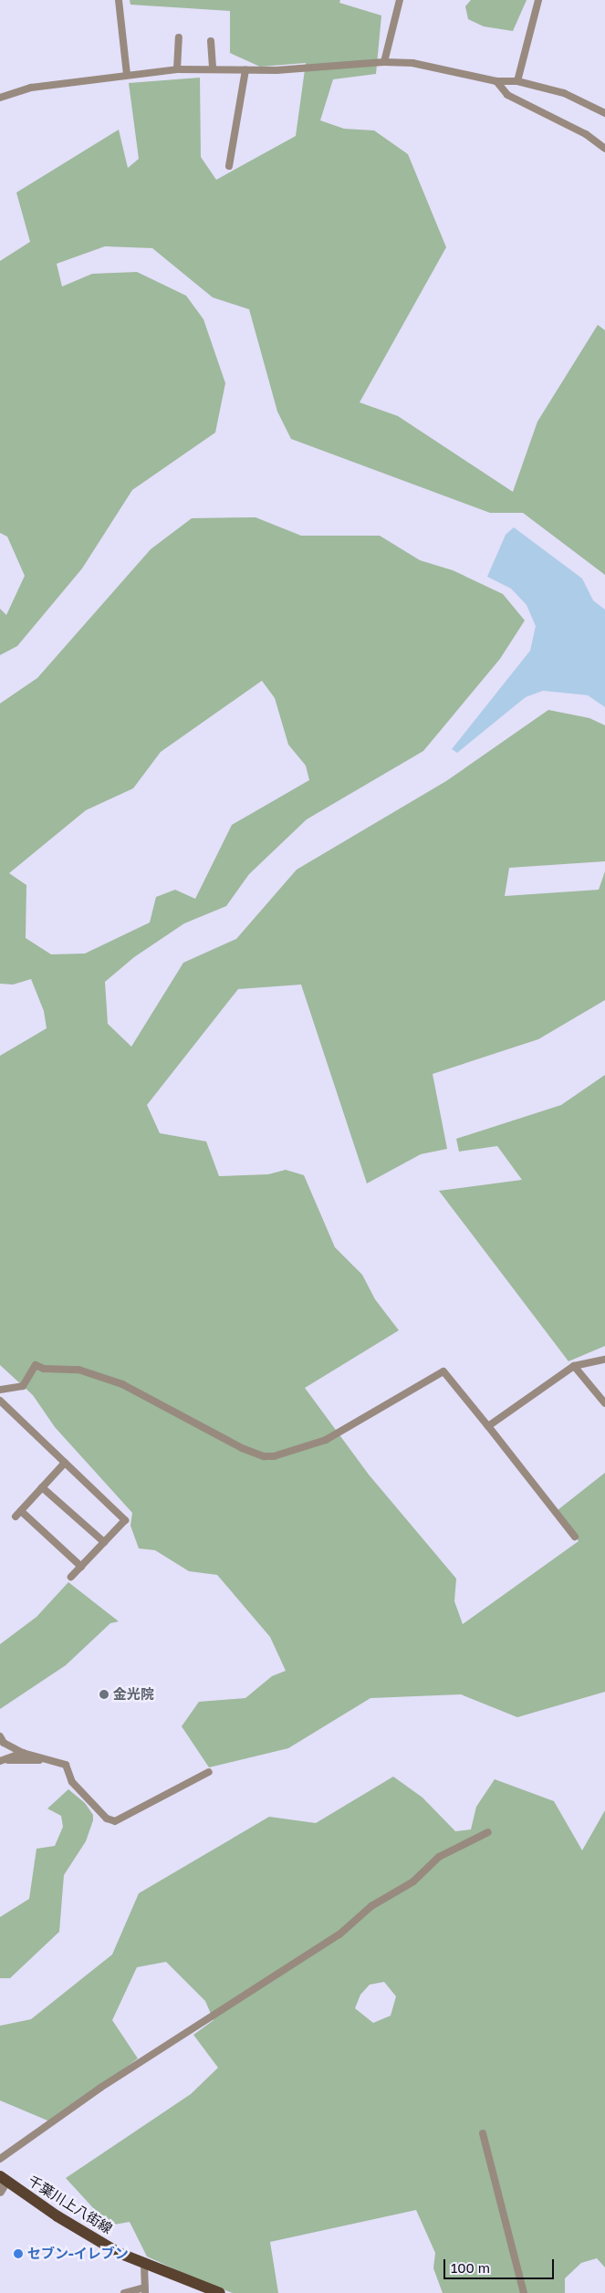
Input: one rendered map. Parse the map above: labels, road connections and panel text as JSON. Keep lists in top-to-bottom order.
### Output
{
  "streets": {
    "main road": ["千葉川上八街線"]
  },
  "places": ["金光院", "セブン-イレブン"],
  "scale_bar": "100 m"
}
